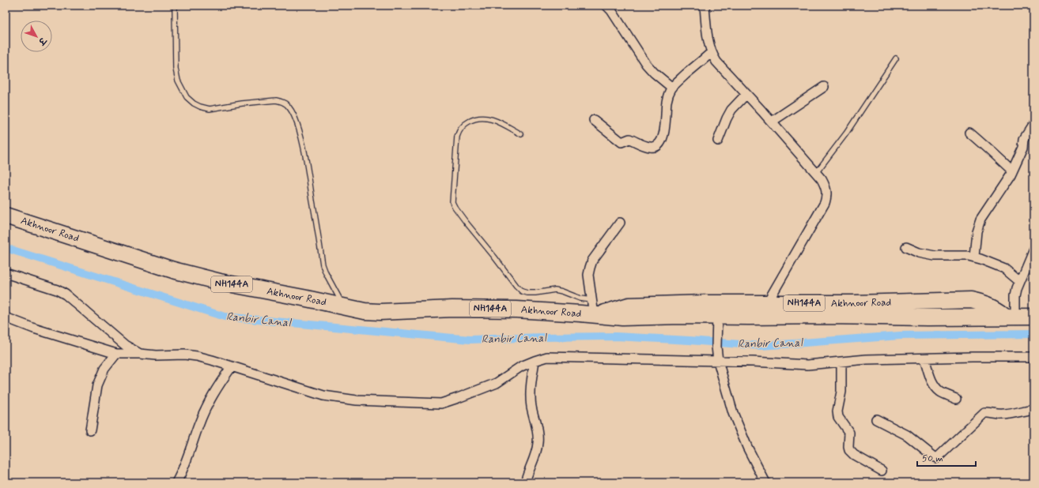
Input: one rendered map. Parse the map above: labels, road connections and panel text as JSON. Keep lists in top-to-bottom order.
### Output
{
  "streets": {
    "highway": ["Akhnoor Road", "NH144A"]
  },
  "water": ["Ranbir Canal"],
  "scale_bar": "50 m",
  "north": "bottom right"
}
